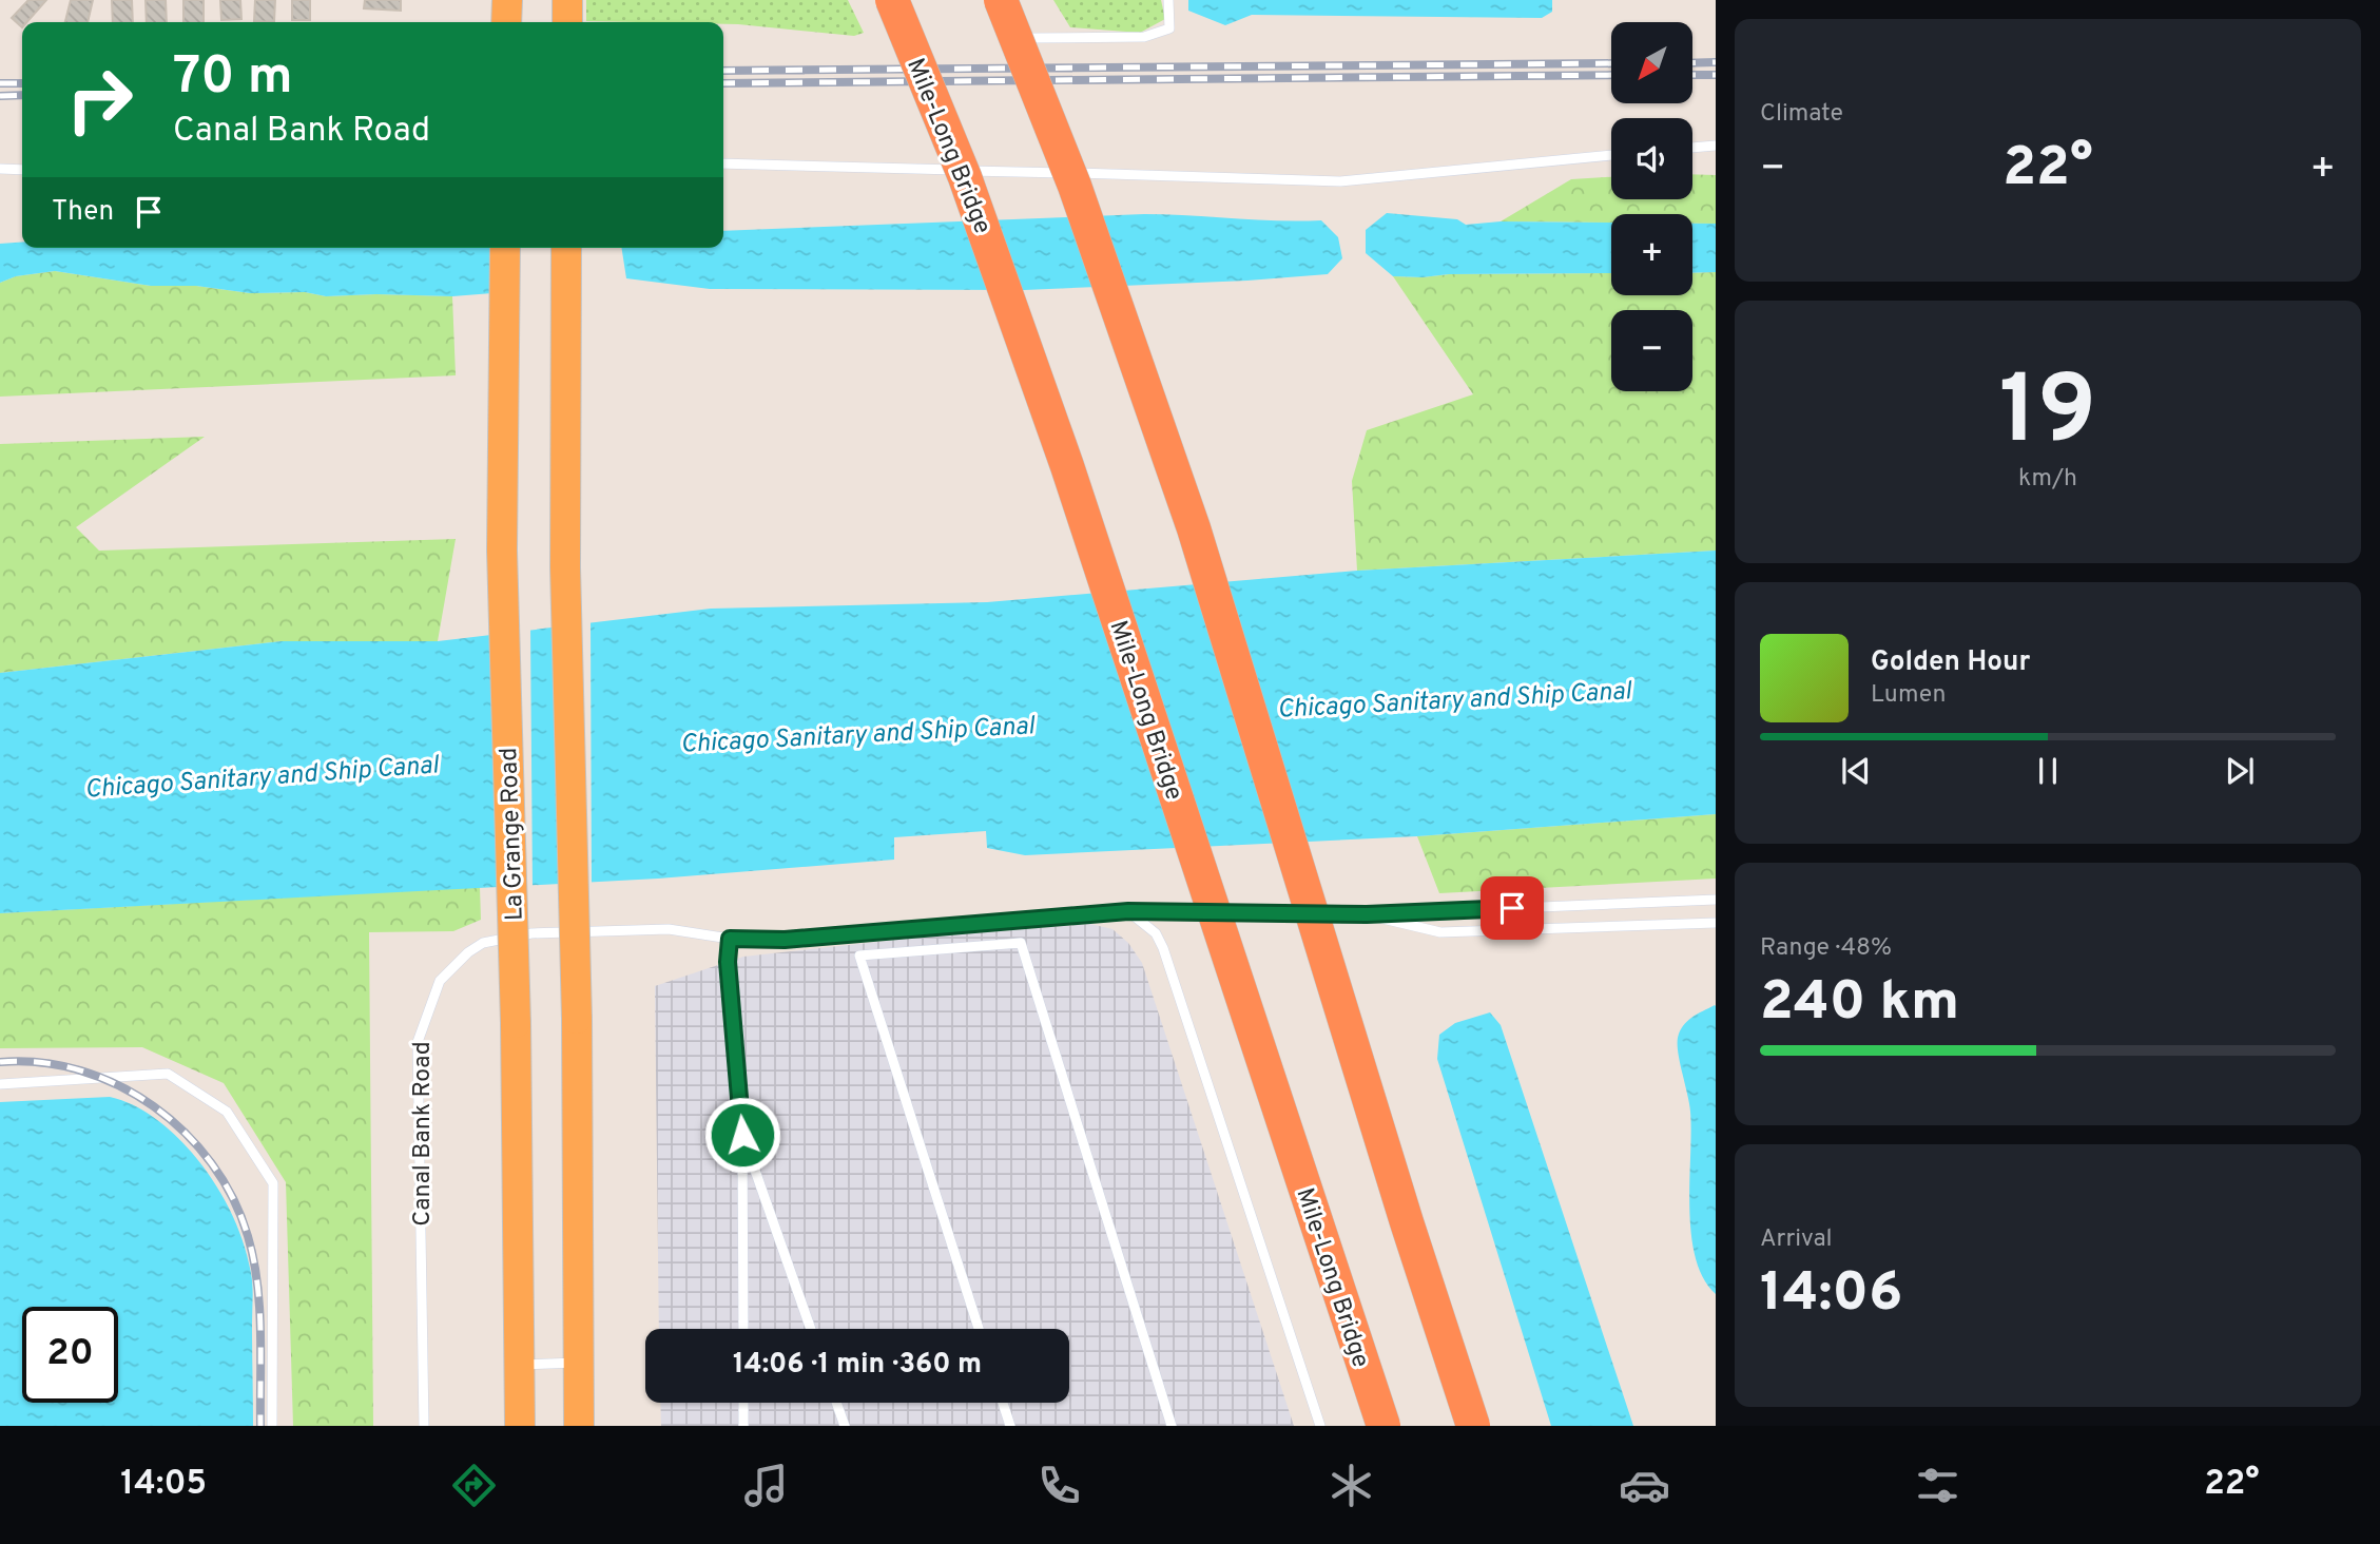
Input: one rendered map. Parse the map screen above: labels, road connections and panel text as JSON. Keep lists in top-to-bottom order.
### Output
{
  "streets": {
    "highway": ["Mile-Long Bridge", "La Grange Road"],
    "lane": ["Canal Bank Road"]
  },
  "water": ["Chicago Sanitary and Ship Canal"],
  "north": "bottom left",
  "page": {
    "tile": [
      "Climate",
      ["19", "km/h"],
      ["Range · 48%", "240 km"],
      ["Arrival", "14:06"]
    ],
    "map_buttons": ["+", "−"],
    "turn": ["70 m", "Canal Bank Road"],
    "heat": ["−", "22°", "+"],
    "then": "Then",
    "song": ["Golden Hour", "Lumen"],
    "limit": "20",
    "trip": "14:06 · 1 min · 360 m",
    "tabs": ["14:05", "22°"]
  }
}
